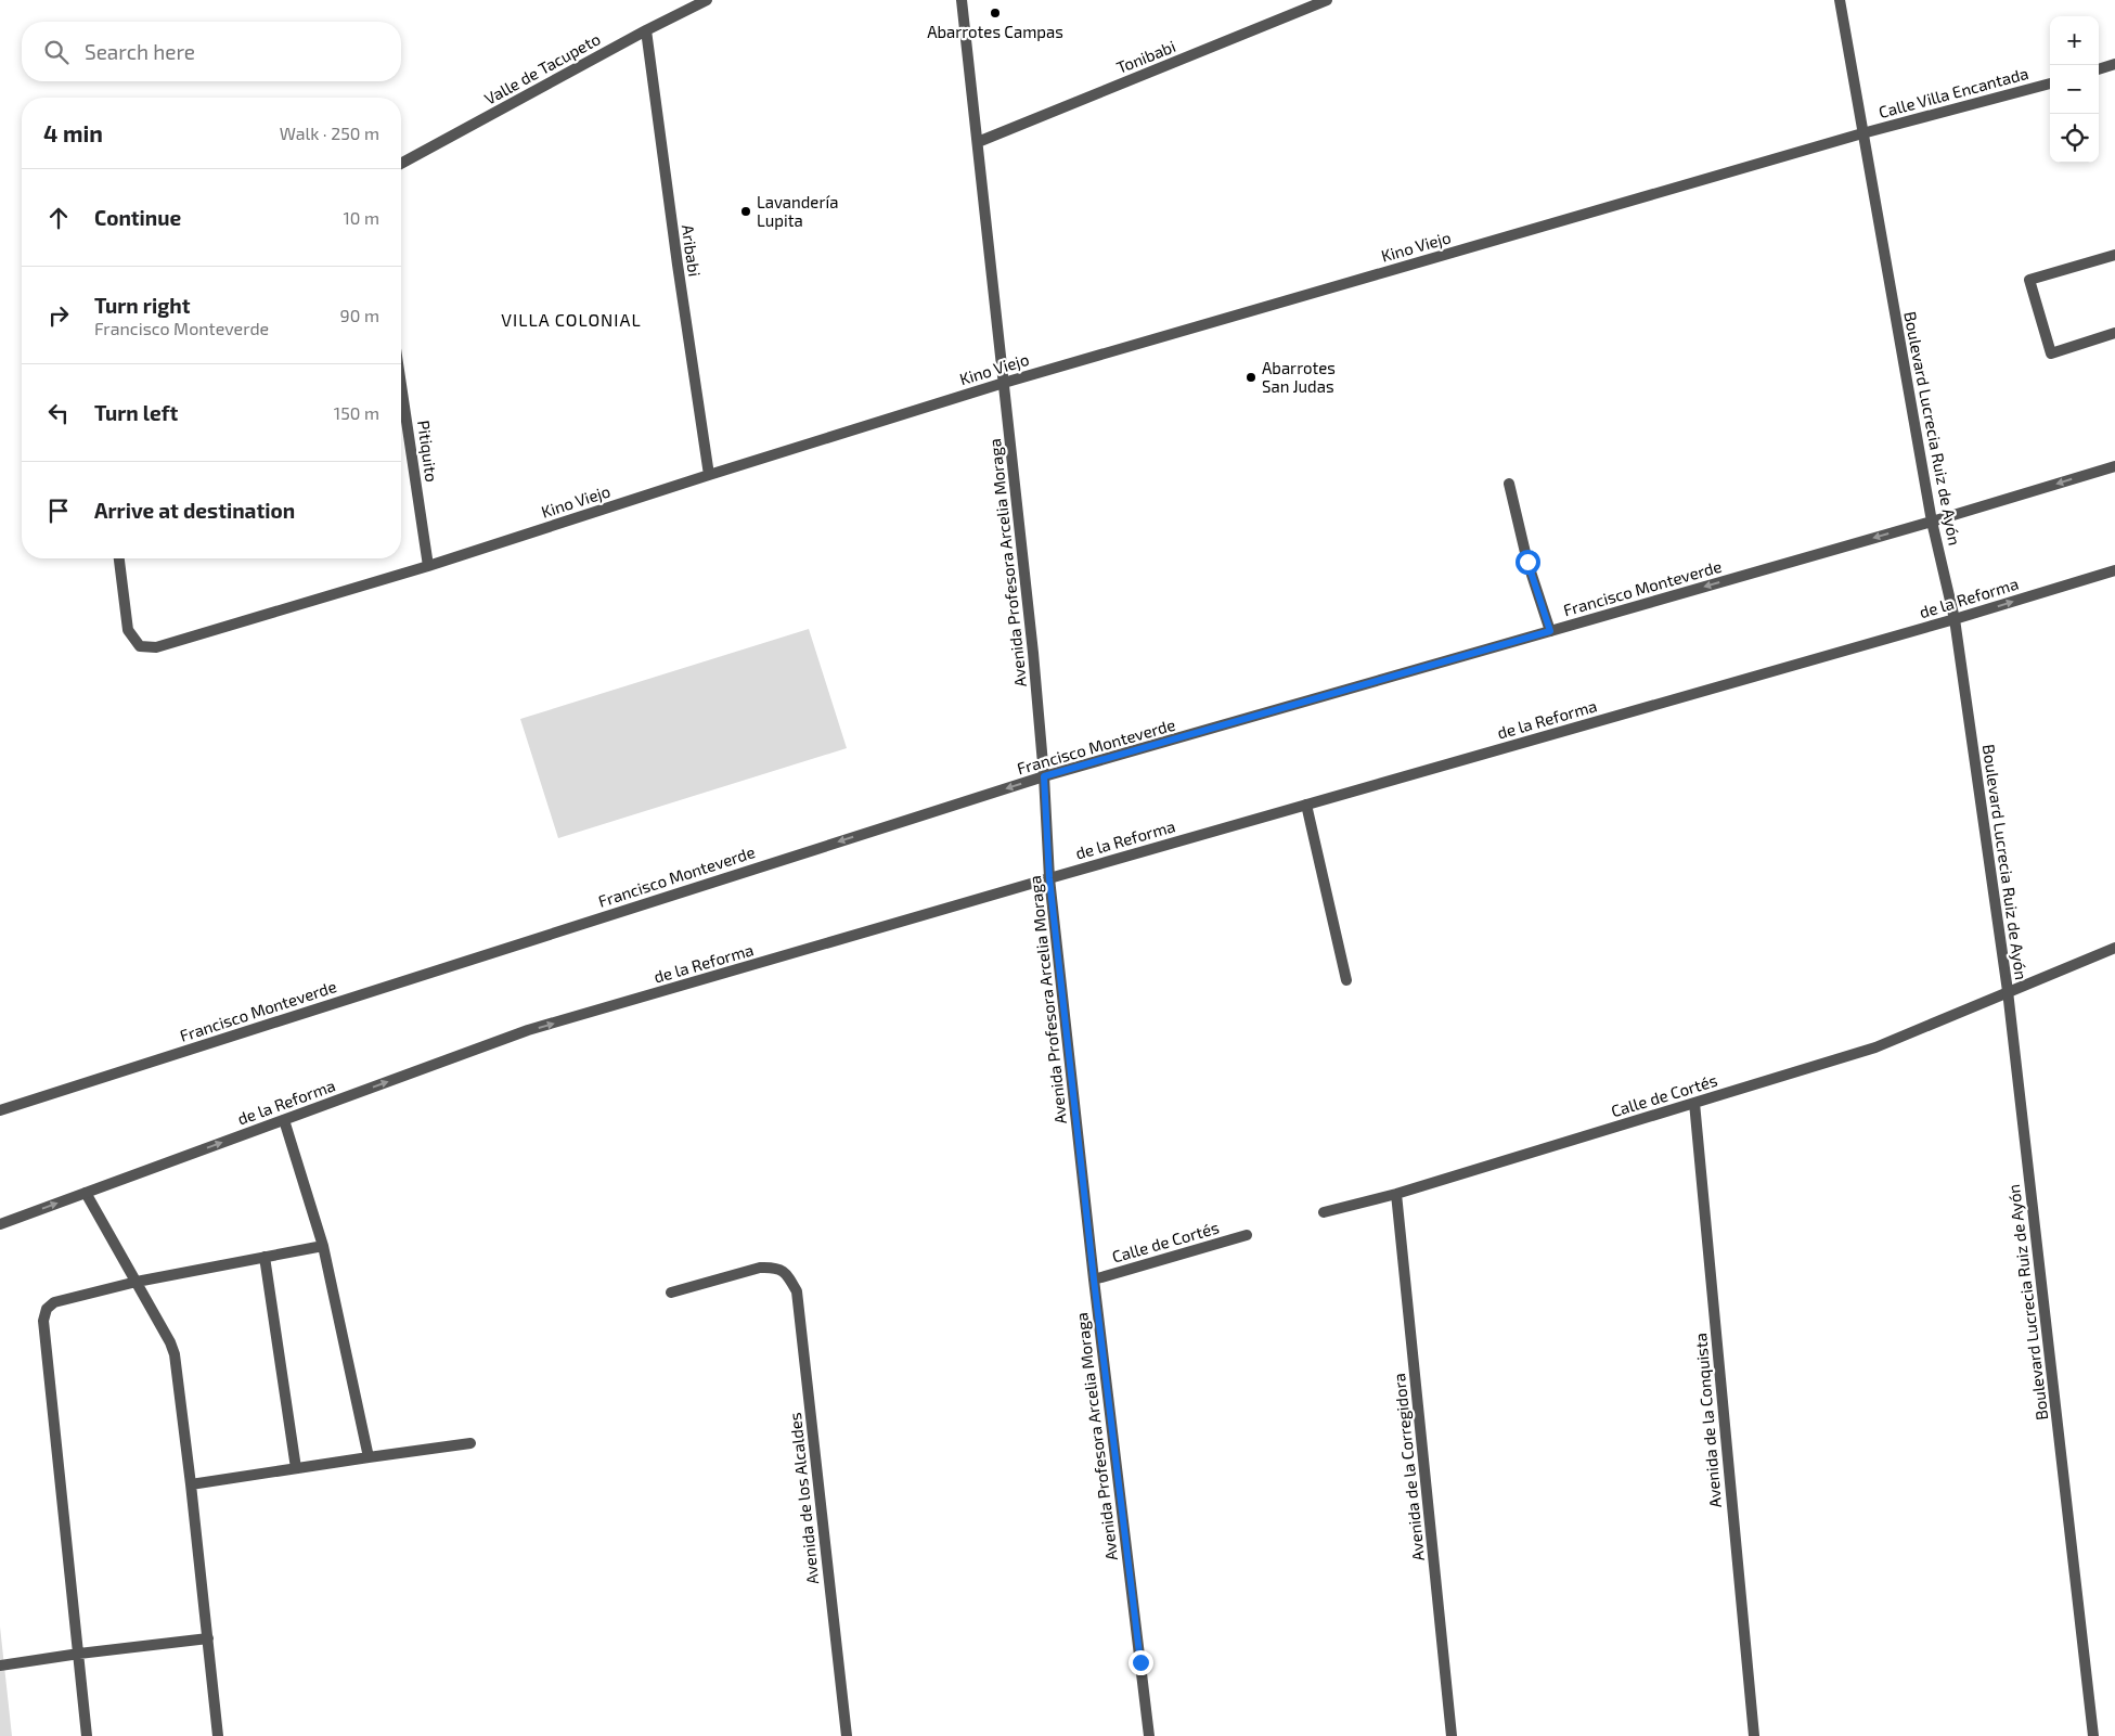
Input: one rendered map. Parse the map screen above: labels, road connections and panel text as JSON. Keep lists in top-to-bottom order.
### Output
{
  "streets": {
    "street": [
      "Tonibabi",
      "Valle de Tacupeto",
      "Calle Villa Encantada",
      "Kino Viejo",
      "Aribabi",
      "Boulevard Lucrecia Ruiz de Ayón",
      "Pitiquito",
      "Avenida Profesora Arcelia Moraga",
      "Francisco Monteverde",
      "de la Reforma",
      "Calle de Cortés",
      "Avenida de la Conquista",
      "Avenida de la Corregidora",
      "Avenida de los Alcaldes"
    ]
  },
  "crossings": [
    ["Tonibabi", "Avenida Profesora Arcelia Moraga"],
    ["Valle de Tacupeto", "Aribabi"],
    ["Calle Villa Encantada", "Kino Viejo"],
    ["Calle Villa Encantada", "Boulevard Lucrecia Ruiz de Ayón"],
    ["Kino Viejo", "Aribabi"],
    ["Kino Viejo", "Boulevard Lucrecia Ruiz de Ayón"],
    ["Kino Viejo", "Pitiquito"],
    ["Kino Viejo", "Avenida Profesora Arcelia Moraga"],
    ["Boulevard Lucrecia Ruiz de Ayón", "Francisco Monteverde"],
    ["Boulevard Lucrecia Ruiz de Ayón", "de la Reforma"],
    ["Boulevard Lucrecia Ruiz de Ayón", "Calle de Cortés"],
    ["Avenida Profesora Arcelia Moraga", "Francisco Monteverde"],
    ["Avenida Profesora Arcelia Moraga", "de la Reforma"],
    ["Avenida Profesora Arcelia Moraga", "Calle de Cortés"],
    ["Calle de Cortés", "Avenida de la Conquista"],
    ["Calle de Cortés", "Avenida de la Corregidora"]
  ],
  "one_way": ["Francisco Monteverde", "de la Reforma"],
  "districts": ["VILLA COLONIAL"],
  "places": ["Abarrotes Campas", "Lavandería Lupita", "Abarrotes San Judas"],
  "page": {
    "map_buttons": ["+", "−"],
    "search": "Search here",
    "heading": ["4 min", "Walk · 250 m"],
    "list": [
      ["Continue", "10 m"],
      ["Turn right", "Francisco Monteverde", "90 m"],
      ["Turn left", "150 m"],
      "Arrive at destination"
    ]
  }
}
